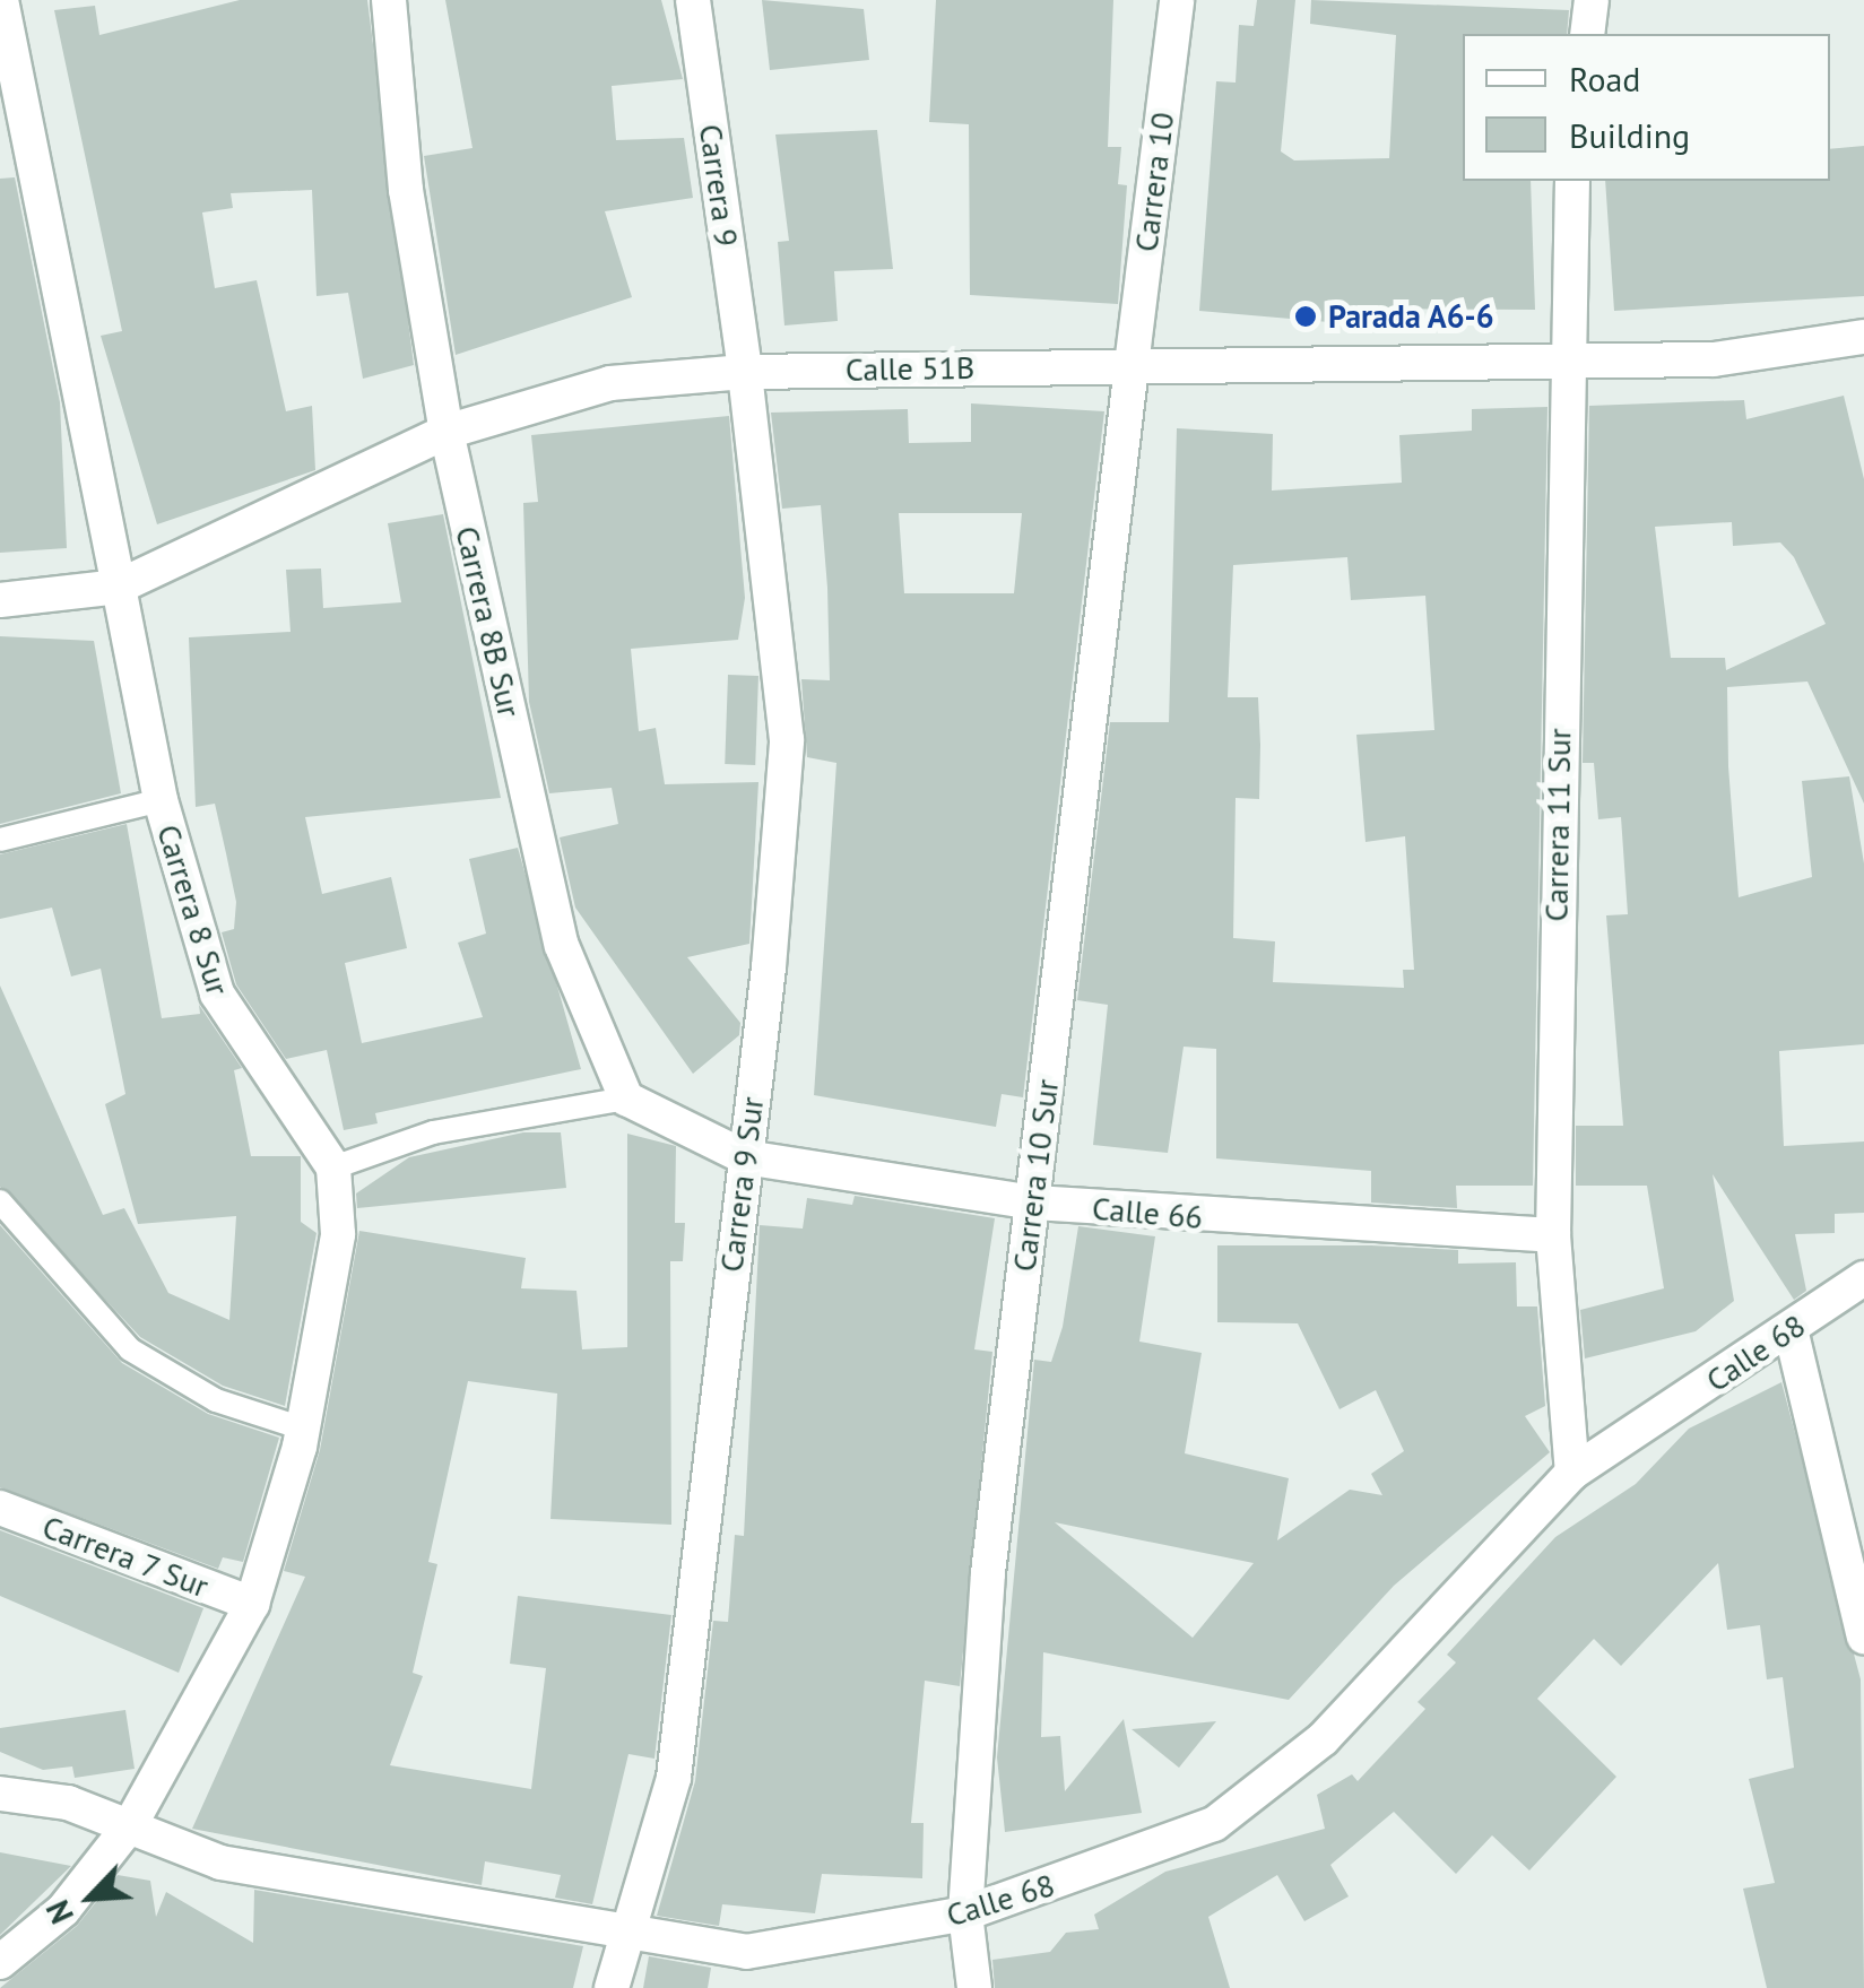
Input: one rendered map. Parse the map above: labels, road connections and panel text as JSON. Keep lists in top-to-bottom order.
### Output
{
  "streets": {
    "street": [
      "Carrera 10",
      "Carrera 9",
      "Calle 51B",
      "Carrera 8B Sur",
      "Carrera 11 Sur",
      "Carrera 8 Sur",
      "Carrera 10 Sur",
      "Carrera 9 Sur",
      "Calle 66",
      "Calle 68",
      "Carrera 7 Sur"
    ]
  },
  "crossings": [
    ["Carrera 10", "Calle 51B"],
    ["Carrera 10", "Carrera 10 Sur"],
    ["Carrera 9", "Calle 51B"],
    ["Carrera 9", "Carrera 9 Sur"],
    ["Calle 51B", "Carrera 8B Sur"],
    ["Calle 51B", "Carrera 11 Sur"],
    ["Calle 51B", "Carrera 8 Sur"],
    ["Calle 51B", "Carrera 10 Sur"],
    ["Calle 51B", "Carrera 9 Sur"],
    ["Carrera 11 Sur", "Calle 66"],
    ["Carrera 11 Sur", "Calle 68"],
    ["Carrera 10 Sur", "Calle 66"],
    ["Carrera 10 Sur", "Calle 68"],
    ["Carrera 9 Sur", "Calle 66"],
    ["Carrera 9 Sur", "Calle 68"]
  ],
  "places": ["Parada A6-6"],
  "legend": ["Road", "Building"],
  "north": "bottom left"
}
